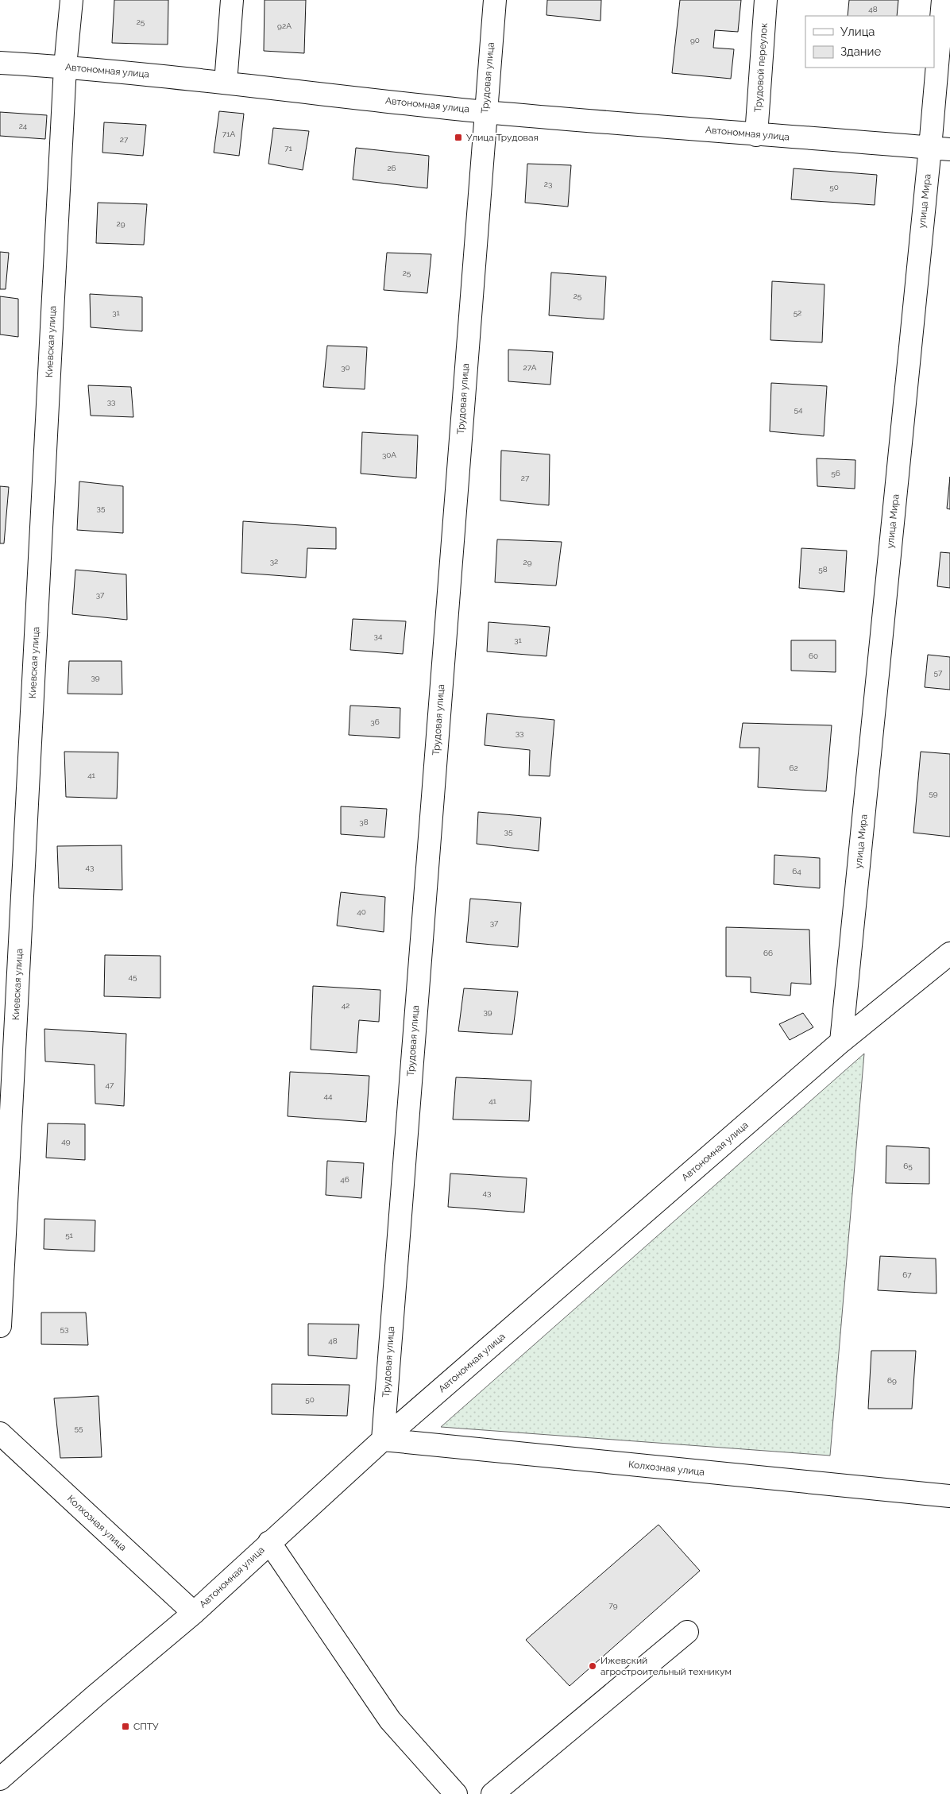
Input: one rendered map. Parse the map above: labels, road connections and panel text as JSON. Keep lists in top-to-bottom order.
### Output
{
  "streets": {
    "street": [
      "Трудовой переулок",
      "Автономная улица",
      "Трудовая улица",
      "улица Мира",
      "Киевская улица",
      "Колхозная улица"
    ]
  },
  "crossings": [
    ["Трудовой переулок", "Автономная улица"],
    ["Автономная улица", "Трудовая улица"],
    ["Автономная улица", "улица Мира"],
    ["Автономная улица", "Киевская улица"],
    ["Автономная улица", "Колхозная улица"],
    ["Трудовая улица", "Колхозная улица"]
  ],
  "places": {
    "transit": ["Улица Трудовая", "СПТУ"],
    "other": ["Ижевский агростроительный техникум"]
  },
  "house_numbers": [
    "48",
    "25",
    "92А",
    "90",
    "24",
    "71А",
    "27",
    "71",
    "26",
    "23",
    "50",
    "29",
    "25",
    "25",
    "31",
    "52",
    "30",
    "27А",
    "33",
    "54",
    "30А",
    "56",
    "27",
    "35",
    "32",
    "29",
    "58",
    "37",
    "34",
    "31",
    "60",
    "57",
    "39",
    "36",
    "33",
    "62",
    "41",
    "59",
    "38",
    "35",
    "43",
    "64",
    "40",
    "37",
    "66",
    "45",
    "42",
    "39",
    "47",
    "44",
    "41",
    "49",
    "65",
    "46",
    "43",
    "51",
    "67",
    "53",
    "48",
    "69",
    "50",
    "55",
    "79"
  ],
  "legend": ["Улица", "Здание"]
}
